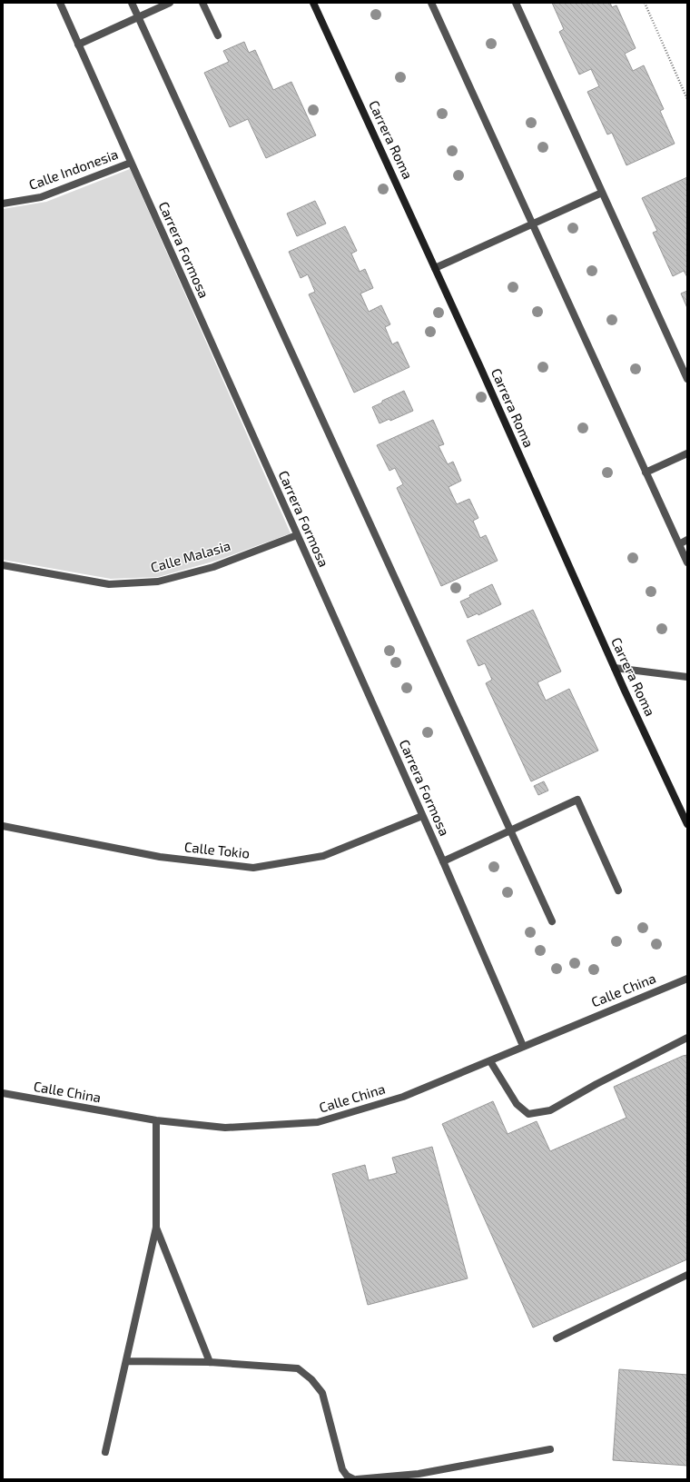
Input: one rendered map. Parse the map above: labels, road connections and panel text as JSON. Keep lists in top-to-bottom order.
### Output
{
  "streets": {
    "street": [
      "Carrera Roma",
      "Calle Indonesia",
      "Carrera Formosa",
      "Calle Malasia",
      "Calle Tokio",
      "Calle China"
    ]
  },
  "crossings": [
    ["Calle Indonesia", "Carrera Formosa"],
    ["Carrera Formosa", "Calle Malasia"],
    ["Carrera Formosa", "Calle Tokio"],
    ["Carrera Formosa", "Calle China"]
  ]
}
